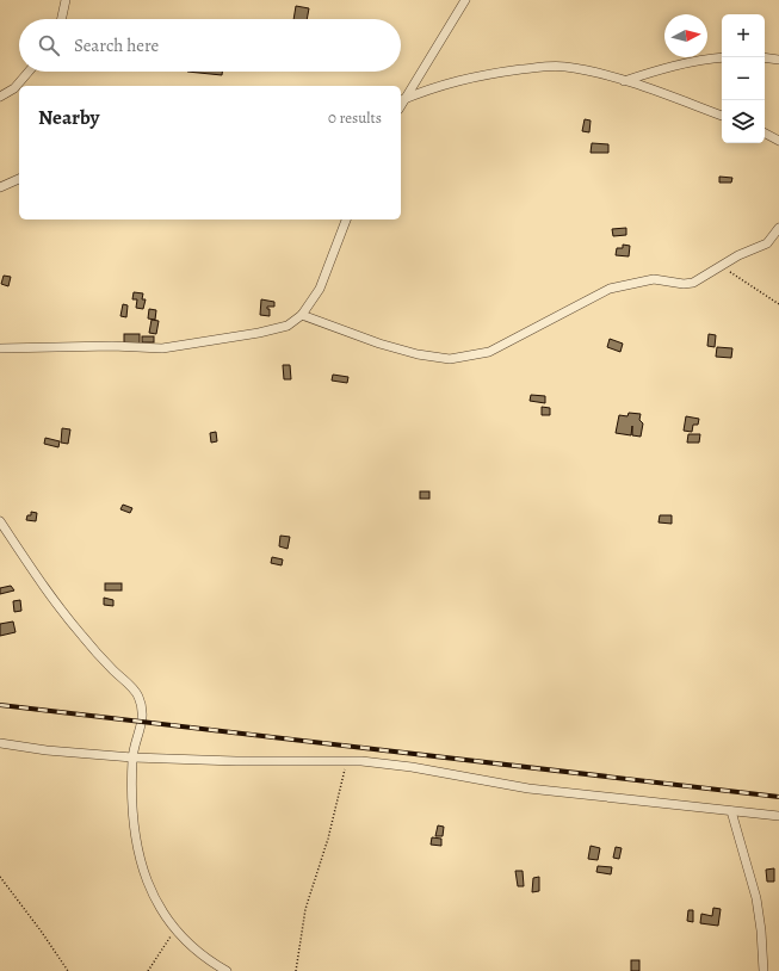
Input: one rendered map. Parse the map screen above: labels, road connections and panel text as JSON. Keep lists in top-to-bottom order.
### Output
{
  "north": "right",
  "page": {
    "map_buttons": ["+", "−"],
    "search": "Search here",
    "heading": ["Nearby", "0 results"]
  }
}
